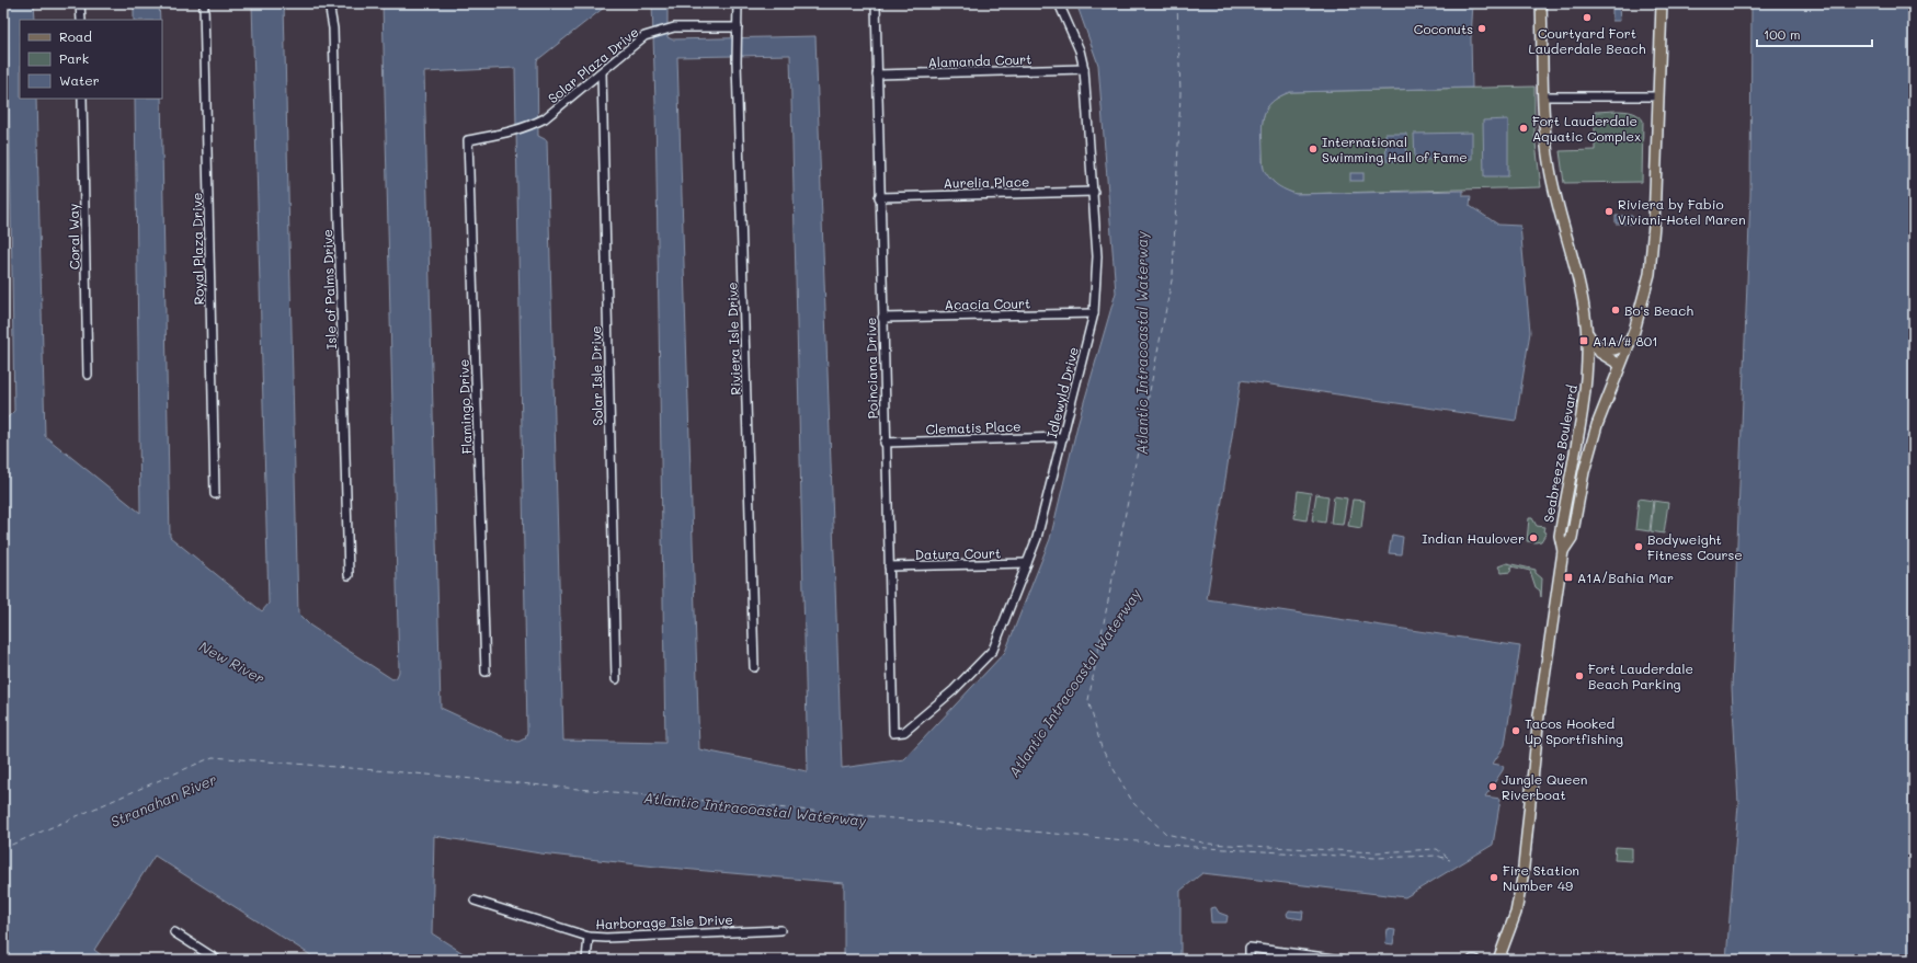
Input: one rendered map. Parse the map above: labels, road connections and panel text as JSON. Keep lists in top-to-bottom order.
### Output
{
  "streets": {
    "main road": ["Seabreeze Boulevard"],
    "street": [
      "Alamanda Court",
      "Solar Plaza Drive",
      "Aurelia Place",
      "Coral Way",
      "Royal Plaza Drive",
      "Isle of Palms Drive",
      "Acacia Court",
      "Riviera Isle Drive",
      "Poinciana Drive",
      "Solar Isle Drive",
      "Idlewyld Drive",
      "Flamingo Drive",
      "Clematis Place",
      "Datura Court",
      "Harborage Isle Drive"
    ]
  },
  "crossings": [
    ["Alamanda Court", "Poinciana Drive"],
    ["Alamanda Court", "Idlewyld Drive"],
    ["Solar Plaza Drive", "Riviera Isle Drive"],
    ["Solar Plaza Drive", "Solar Isle Drive"],
    ["Solar Plaza Drive", "Flamingo Drive"],
    ["Aurelia Place", "Poinciana Drive"],
    ["Aurelia Place", "Idlewyld Drive"],
    ["Acacia Court", "Poinciana Drive"],
    ["Acacia Court", "Idlewyld Drive"],
    ["Poinciana Drive", "Idlewyld Drive"],
    ["Poinciana Drive", "Clematis Place"],
    ["Poinciana Drive", "Datura Court"],
    ["Idlewyld Drive", "Clematis Place"],
    ["Idlewyld Drive", "Datura Court"]
  ],
  "water": ["Atlantic Intracoastal Waterway", "New River", "Stranahan River"],
  "places": {
    "other": [
      "Courtyard Fort Lauderdale Beach",
      "Coconuts",
      "Fort Lauderdale Aquatic Complex",
      "International Swimming Hall of Fame",
      "Riviera by Fabio Viviani-Hotel Maren",
      "Bo's Beach",
      "Indian Haulover",
      "Bodyweight Fitness Course",
      "Fort Lauderdale Beach Parking",
      "Tacos Hooked Up Sportfishing",
      "Jungle Queen Riverboat",
      "Fire Station Number 49"
    ],
    "transit": ["A1A/# 801", "A1A/Bahia Mar"]
  },
  "legend": ["Road", "Park", "Water"],
  "scale_bar": "100 m"
}
